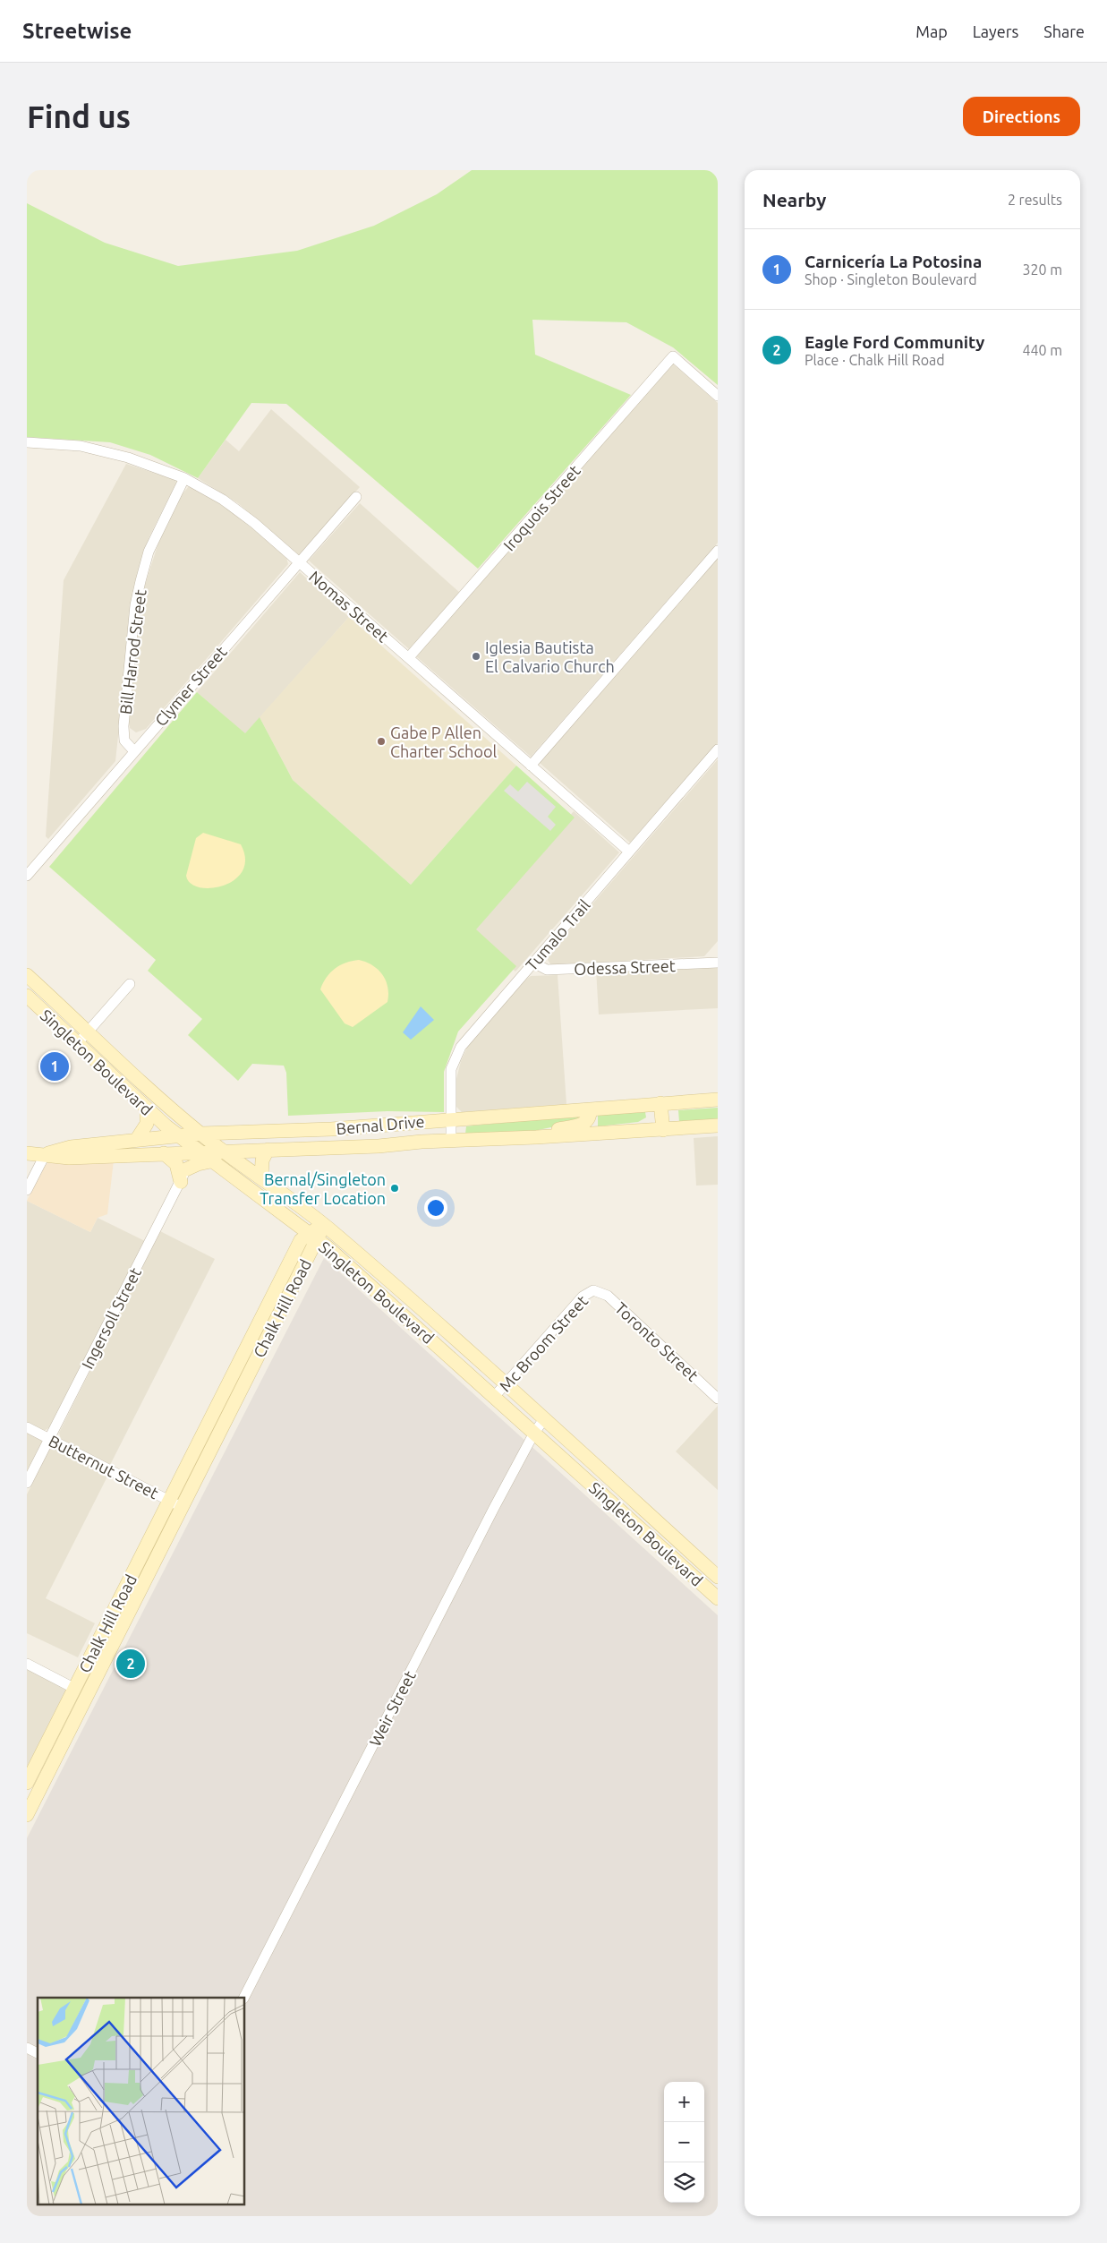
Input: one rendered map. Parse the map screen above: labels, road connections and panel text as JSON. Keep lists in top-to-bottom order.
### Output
{
  "streets": {
    "street": [
      "Iroquois Street",
      "Nomas Street",
      "Bill Harrod Street",
      "Clymer Street",
      "Tumalo Trail",
      "Odessa Street",
      "Singleton Boulevard",
      "Bernal Drive",
      "Chalk Hill Road",
      "Ingersoll Street",
      "Toronto Street",
      "Mc Broom Street",
      "Butternut Street",
      "Weir Street"
    ]
  },
  "crossings": [
    ["Iroquois Street", "Nomas Street"],
    ["Nomas Street", "Bill Harrod Street"],
    ["Nomas Street", "Clymer Street"],
    ["Nomas Street", "Tumalo Trail"],
    ["Bill Harrod Street", "Clymer Street"],
    ["Tumalo Trail", "Odessa Street"],
    ["Tumalo Trail", "Bernal Drive"],
    ["Singleton Boulevard", "Bernal Drive"],
    ["Singleton Boulevard", "Chalk Hill Road"],
    ["Singleton Boulevard", "Ingersoll Street"],
    ["Singleton Boulevard", "Mc Broom Street"],
    ["Singleton Boulevard", "Weir Street"],
    ["Bernal Drive", "Ingersoll Street"],
    ["Chalk Hill Road", "Butternut Street"],
    ["Ingersoll Street", "Butternut Street"],
    ["Toronto Street", "Mc Broom Street"]
  ],
  "places": ["Iglesia Bautista El Calvario Church", "Gabe P Allen Charter School", "Bernal/Singleton Transfer Location"],
  "page": {
    "header": "Streetwise",
    "nav": ["Map", "Layers", "Share"],
    "buttons": "Directions",
    "title": "Find us",
    "heading": ["Nearby", "2 results"],
    "list": [
      {
        "mark": "1",
        "name": "Carnicería La Potosina",
        "note": "Shop · Singleton Boulevard",
        "value": "320 m"
      },
      {
        "mark": "2",
        "name": "Eagle Ford Community",
        "note": "Place · Chalk Hill Road",
        "value": "440 m"
      }
    ],
    "pins": ["1", "2"],
    "map_buttons": ["+", "−"]
  }
}
